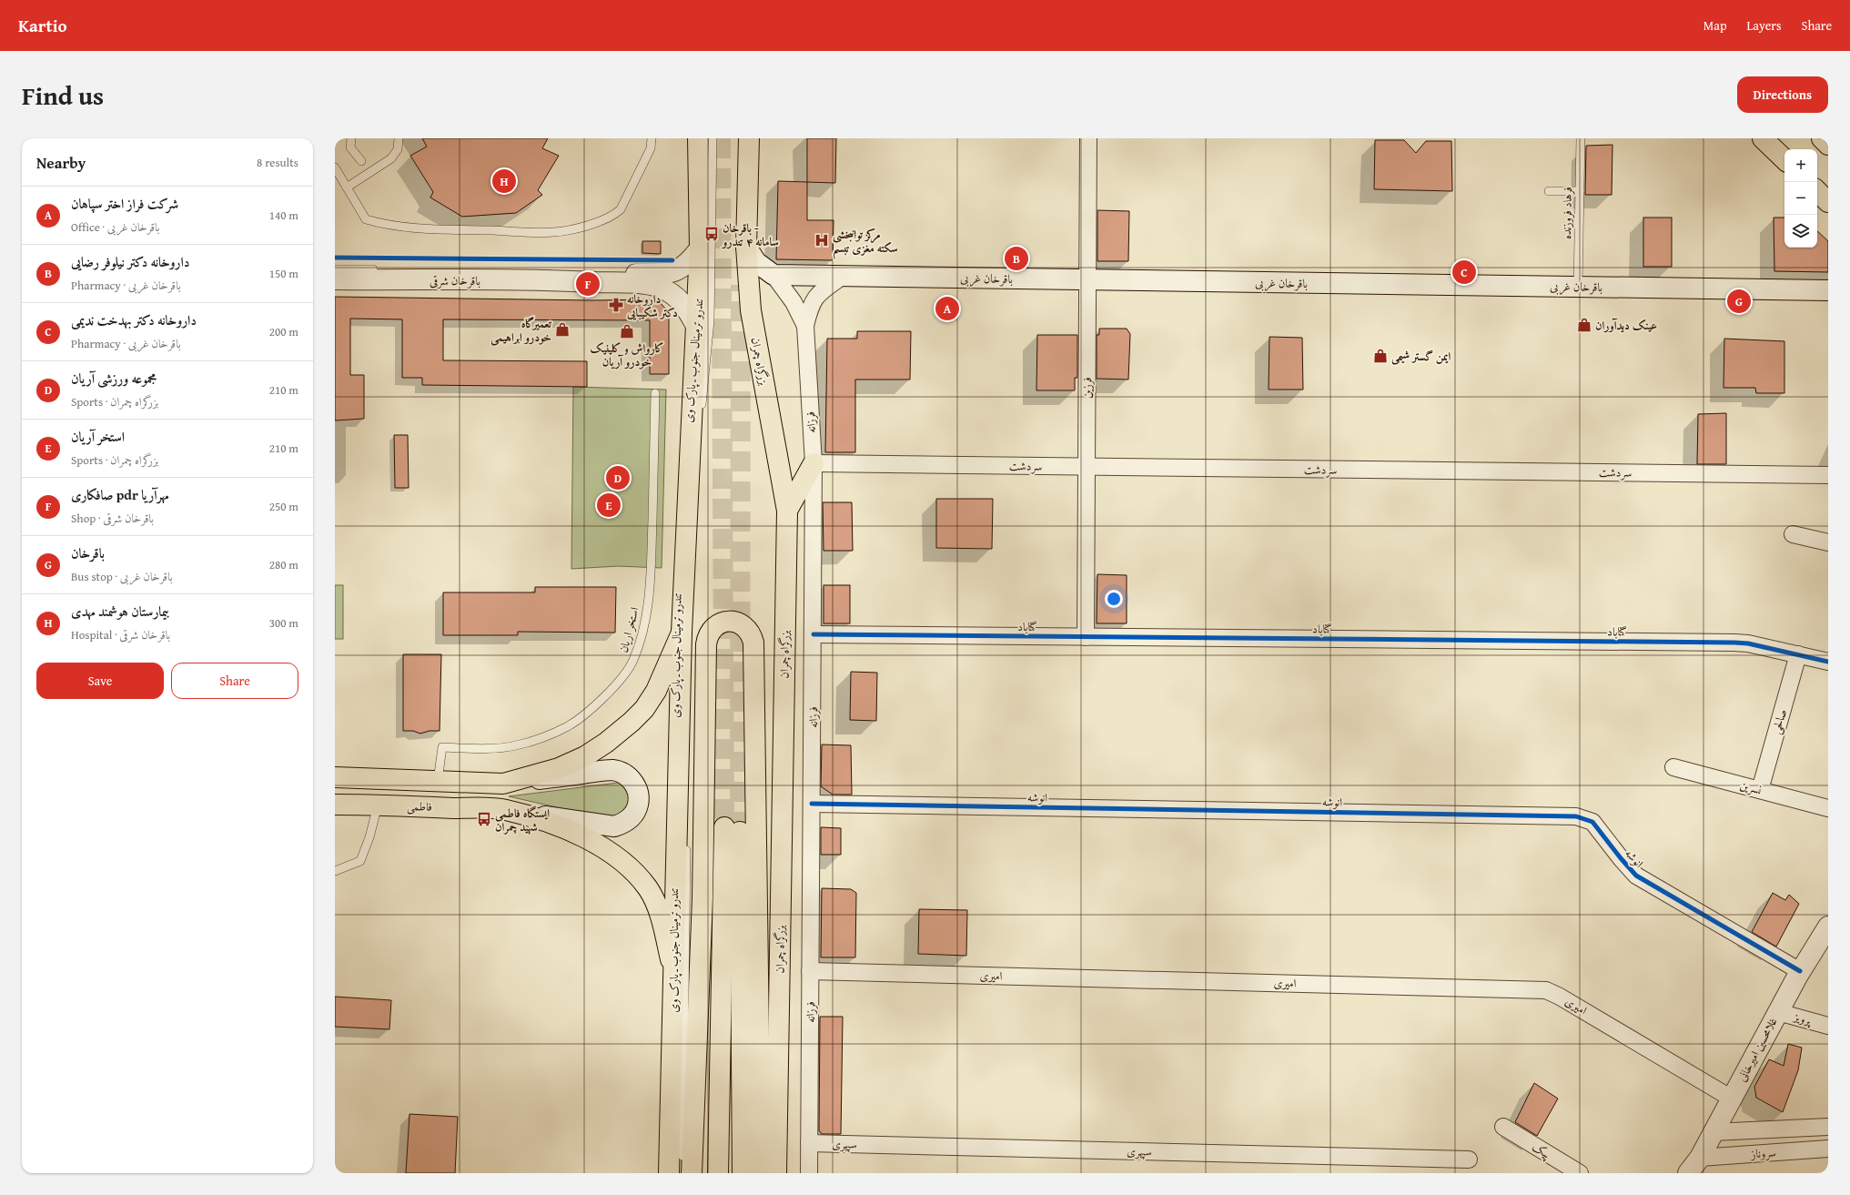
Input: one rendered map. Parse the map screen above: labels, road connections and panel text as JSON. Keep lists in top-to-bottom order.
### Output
{
  "streets": {
    "main road": [
      "باقرخان غربی",
      "باقرخان شرقی",
      "بزرگراه چمران",
      "فاطمی",
      "غلامحسین امیرخانی"
    ],
    "street": [
      "فرزین",
      "فرزانه",
      "سردشت",
      "گناباد",
      "صالحی",
      "نسرین",
      "انوشه",
      "امیری",
      "پرویز",
      "سپهری",
      "پیک",
      "سروناز"
    ],
    "lane": ["فرهاد فروزنده", "تندرو ترمینال جنوب ـ پارک وی", "استخر اریان"]
  },
  "crossings": [
    ["فرهاد فروزنده", "باقرخان غربی"],
    ["باقرخان غربی", "فرزین"],
    ["باقرخان غربی", "فرزانه"],
    ["فرزین", "سردشت"],
    ["فرزین", "گناباد"],
    ["فرزانه", "سردشت"],
    ["فرزانه", "گناباد"],
    ["فرزانه", "انوشه"],
    ["فرزانه", "امیری"],
    ["فرزانه", "سپهری"],
    ["گناباد", "صالحی"],
    ["صالحی", "نسرین"],
    ["انوشه", "غلامحسین امیرخانی"],
    ["امیری", "غلامحسین امیرخانی"],
    ["پرویز", "غلامحسین امیرخانی"],
    ["غلامحسین امیرخانی", "سروناز"]
  ],
  "places": {
    "bus stop": ["باقرخان - سامانه ۴ تندرو", "ایستگاه فاطمی شهید چمران"],
    "hospital": ["مرکز توانبخشی سکته مغزی تبسم"],
    "pharmacy": ["داروخانه دکتر شکیبایی"],
    "shop": [
      "عینک دیدآوران",
      "تعمیرگاه خودرو ابراهیمی",
      "کارواش و کلینیک خودرو آریان",
      "ایمن گستر شیمی"
    ]
  },
  "page": {
    "header": "Kartio",
    "nav": ["Map", "Layers", "Share"],
    "title": "Find us",
    "buttons": [
      "Directions",
      ["Save", "Share"]
    ],
    "heading": ["Nearby", "8 results"],
    "map_buttons": ["+", "−"],
    "pins": [
      "H",
      "B",
      "C",
      "F",
      "G",
      "A",
      "D",
      "E"
    ],
    "list": [
      {
        "mark": "A",
        "name": "شرکت فراز اختر سپاهان",
        "note": "Office · باقرخان غربی",
        "value": "140 m"
      },
      {
        "mark": "B",
        "name": "داروخانه دکتر نیلوفر رضایی",
        "note": "Pharmacy · باقرخان غربی",
        "value": "150 m"
      },
      {
        "mark": "C",
        "name": "داروخانه دکتر بهدخت ندیمی",
        "note": "Pharmacy · باقرخان غربی",
        "value": "200 m"
      },
      {
        "mark": "D",
        "name": "مجموعه ورزشی آریان",
        "note": "Sports · بزرگراه چمران",
        "value": "210 m"
      },
      {
        "mark": "E",
        "name": "استخر آریان",
        "note": "Sports · بزرگراه چمران",
        "value": "210 m"
      },
      {
        "mark": "F",
        "name": "صافکاری pdr مهرآریا",
        "note": "Shop · باقرخان شرقی",
        "value": "250 m"
      },
      {
        "mark": "G",
        "name": "باقرخان",
        "note": "Bus stop · باقرخان غربی",
        "value": "280 m"
      },
      {
        "mark": "H",
        "name": "بیمارستان هوشمند مهدی",
        "note": "Hospital · باقرخان شرقی",
        "value": "300 m"
      }
    ]
  }
}
